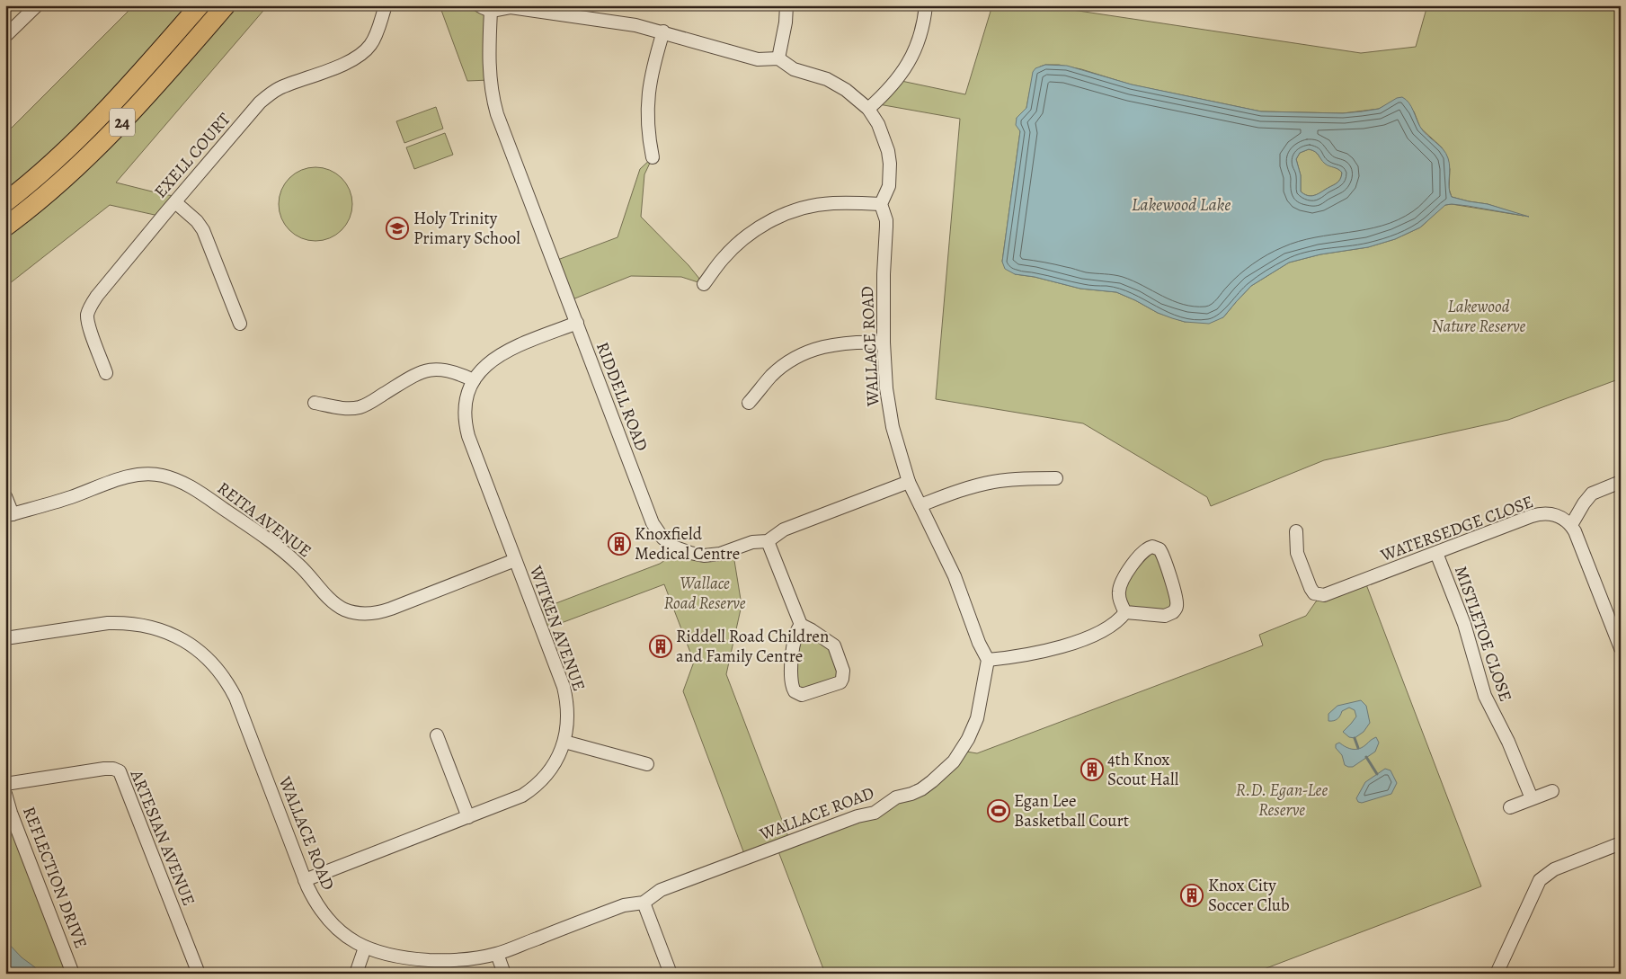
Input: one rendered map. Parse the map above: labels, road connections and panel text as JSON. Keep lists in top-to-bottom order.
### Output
{
  "streets": {
    "main road": ["24"],
    "street": [
      "EXELL COURT",
      "WALLACE ROAD",
      "RIDDELL ROAD",
      "REITA AVENUE",
      "WATERSEDGE CLOSE",
      "WITKEN AVENUE",
      "MISTLETOE CLOSE",
      "ARTESIAN AVENUE",
      "REFLECTION DRIVE"
    ]
  },
  "crossings": [
    ["WALLACE ROAD", "RIDDELL ROAD"],
    ["WALLACE ROAD", "WITKEN AVENUE"],
    ["RIDDELL ROAD", "WITKEN AVENUE"],
    ["REITA AVENUE", "WITKEN AVENUE"],
    ["WATERSEDGE CLOSE", "MISTLETOE CLOSE"]
  ],
  "water": ["Lakewood Lake"],
  "parks": ["Lakewood Nature Reserve", "Wallace Road Reserve", "R.D. Egan-Lee Reserve"],
  "places": {
    "school or university": ["Holy Trinity Primary School"],
    "building": [
      "Knoxfield Medical Centre",
      "Riddell Road Children and Family Centre",
      "4th Knox Scout Hall",
      "Knox City Soccer Club"
    ],
    "sports": ["Egan Lee Basketball Court"]
  }
}
